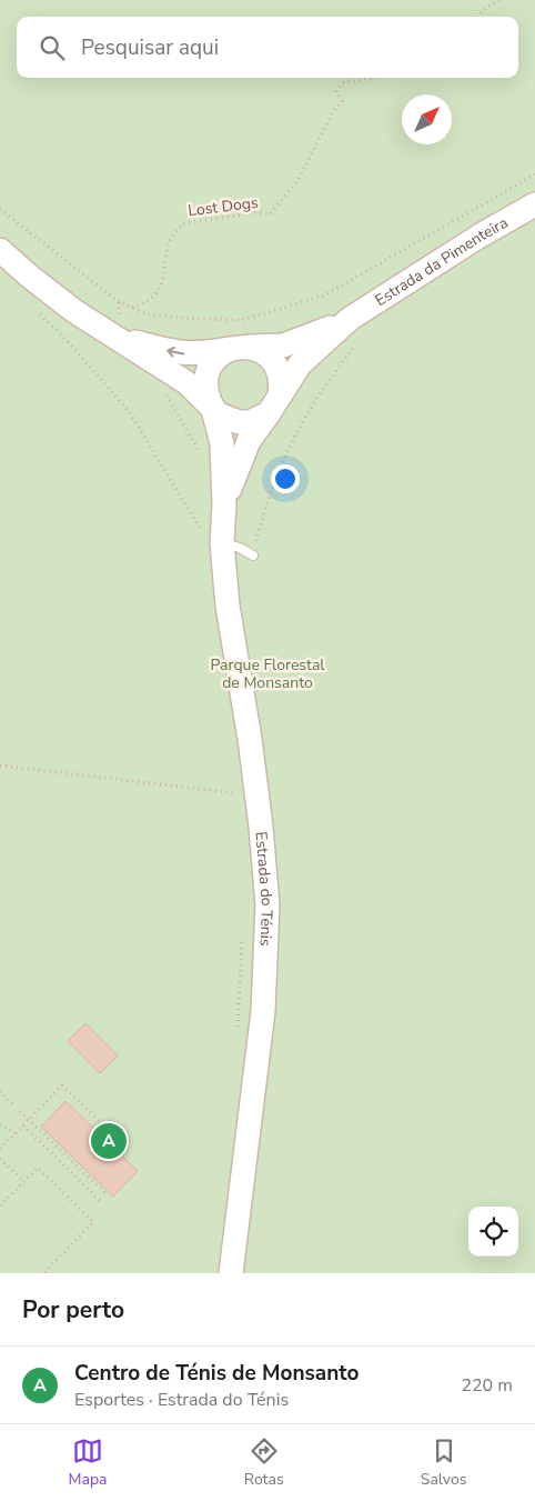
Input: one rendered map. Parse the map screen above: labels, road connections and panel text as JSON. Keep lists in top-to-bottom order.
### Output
{
  "streets": {
    "main road": ["Estrada da Pimenteira", "Estrada do Ténis"],
    "path": ["Lost Dogs"]
  },
  "crossings": [
    ["Estrada da Pimenteira", "Estrada do Ténis"]
  ],
  "parks": ["Parque Florestal de Monsanto"],
  "north": "top right",
  "page": {
    "search": "Pesquisar aqui",
    "pins": "A",
    "heading": "Por perto",
    "list": [
      {
        "mark": "A",
        "name": "Centro de Ténis de Monsanto",
        "note": "Esportes · Estrada do Ténis",
        "value": "220 m"
      }
    ],
    "nav": ["Mapa", "Rotas", "Salvos"]
  }
}
